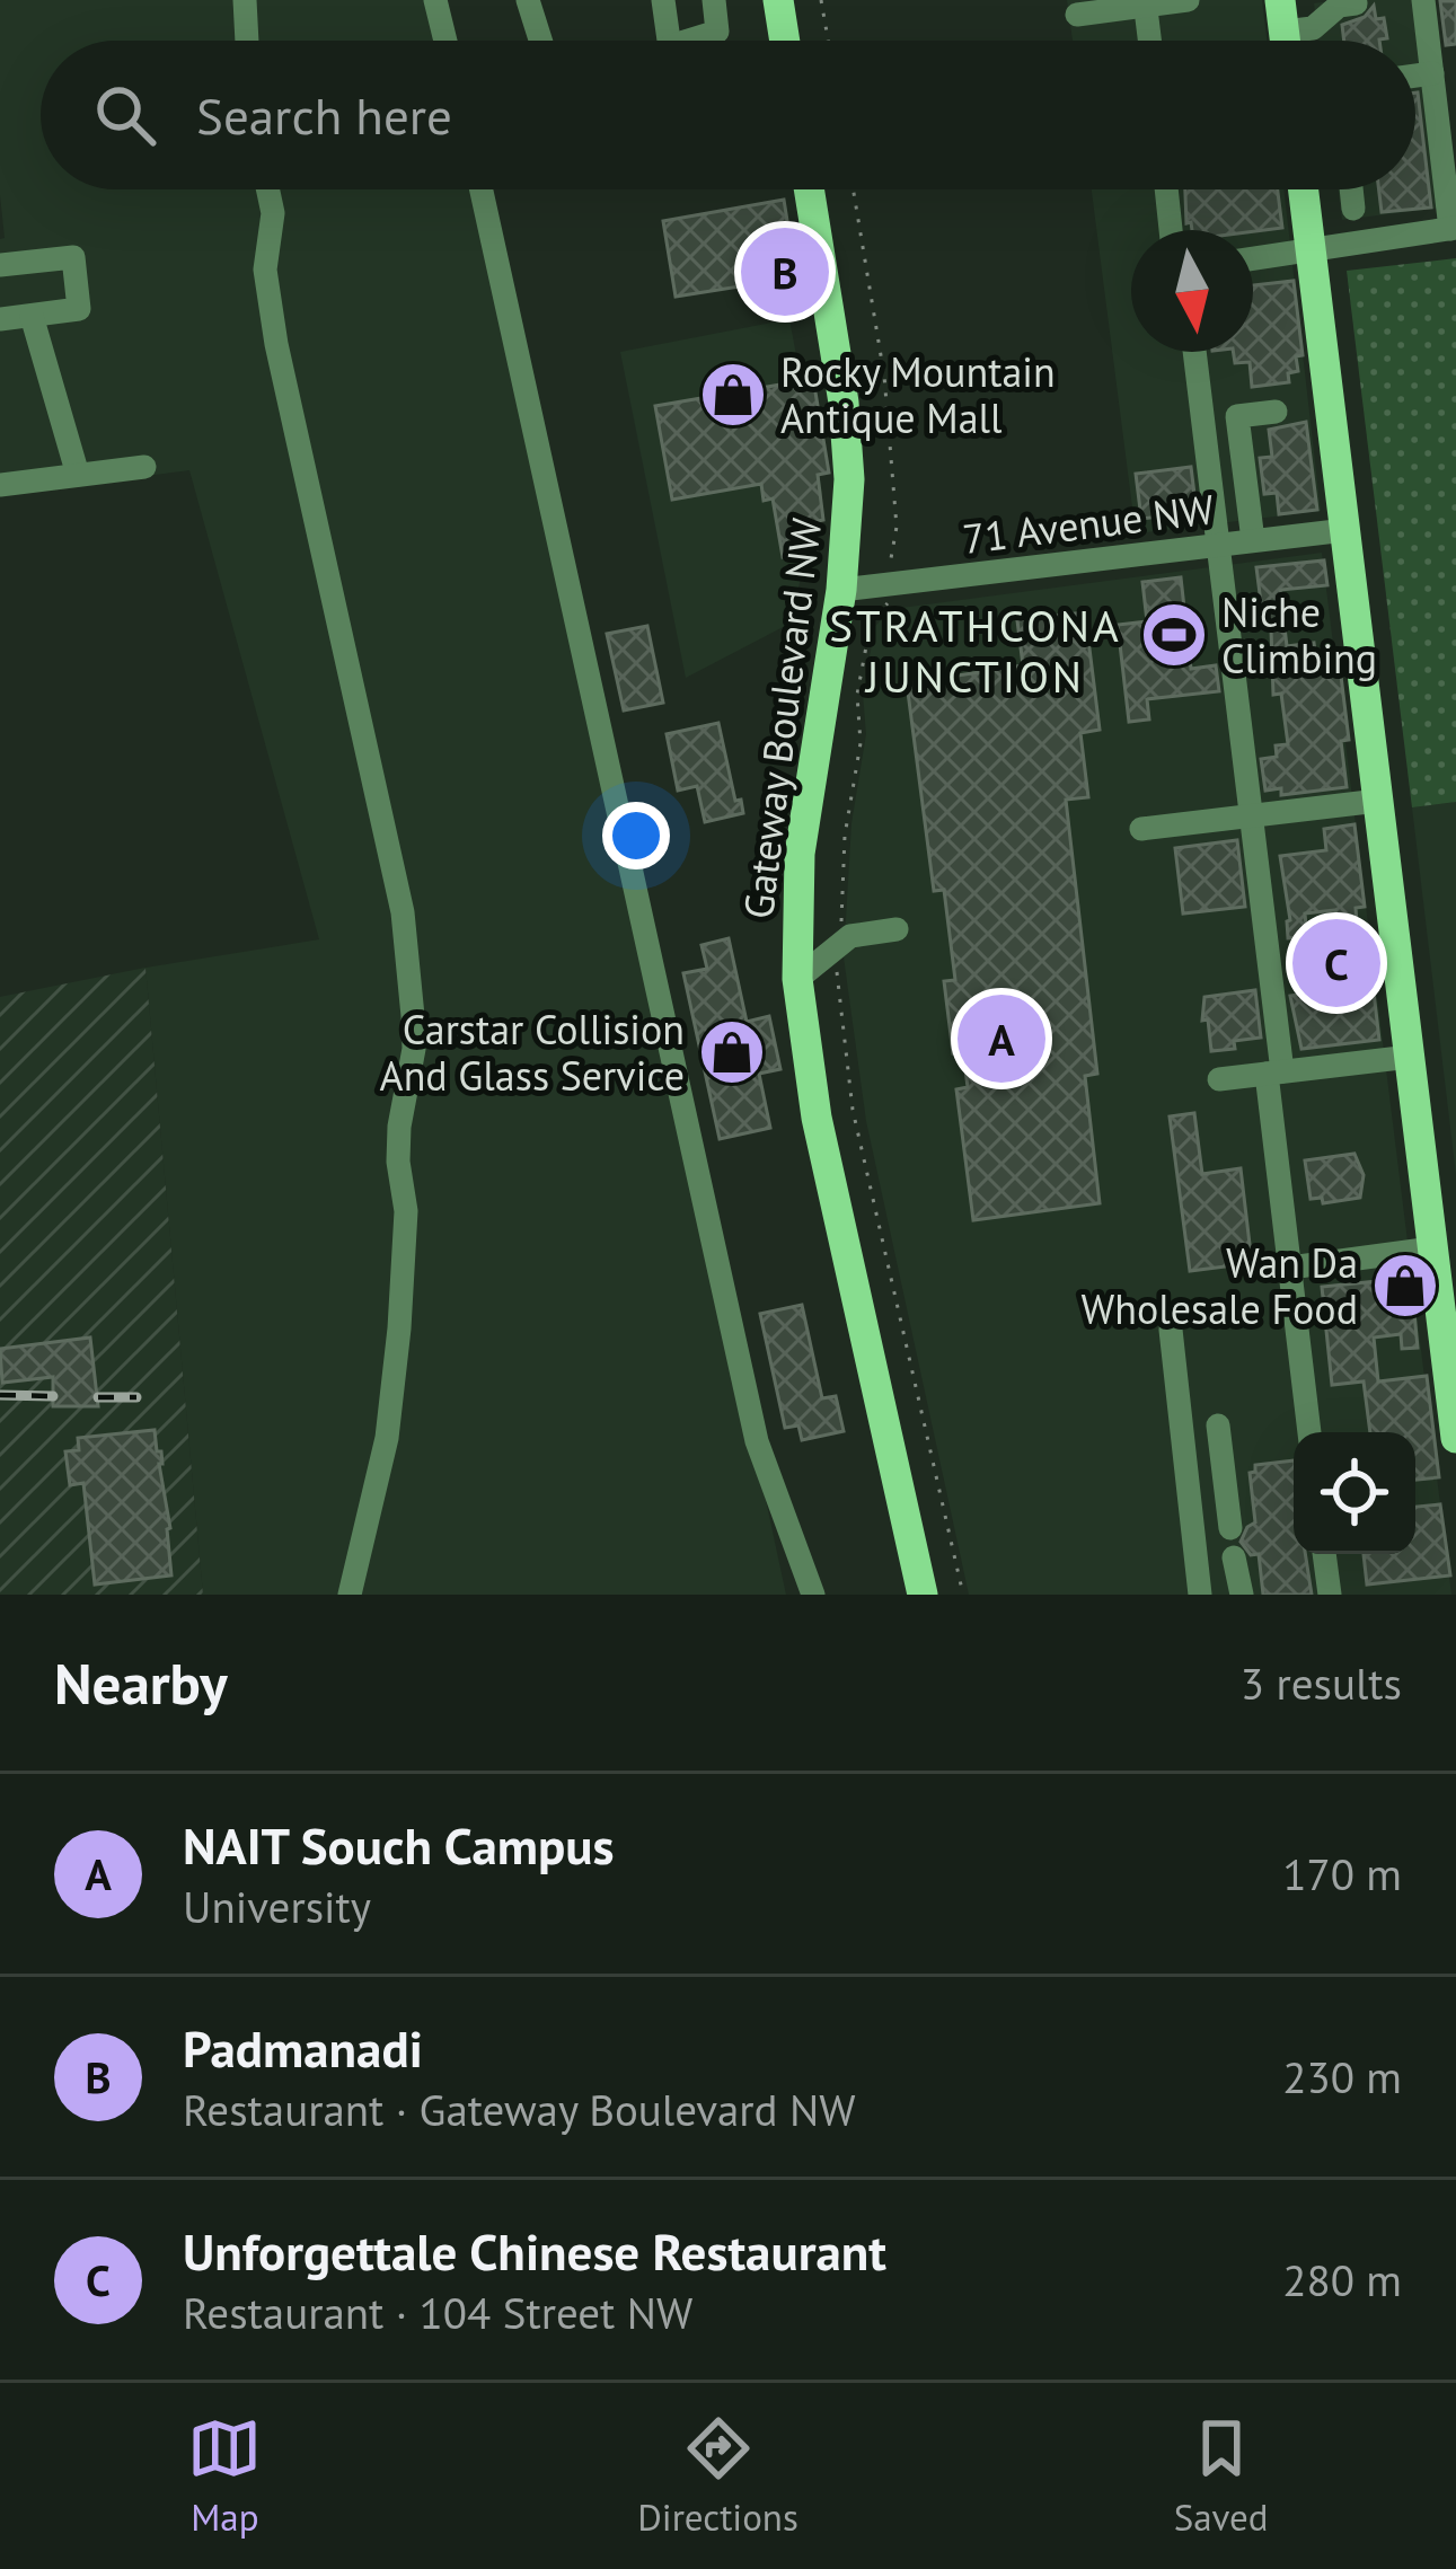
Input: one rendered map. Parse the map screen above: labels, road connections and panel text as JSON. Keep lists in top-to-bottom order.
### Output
{
  "streets": {
    "main road": ["Gateway Boulevard NW"],
    "street": ["71 Avenue NW"]
  },
  "crossings": [
    ["71 Avenue NW", "Gateway Boulevard NW"]
  ],
  "districts": ["STRATHCONA JUNCTION"],
  "places": {
    "shop": ["Rocky Mountain Antique Mall", "Carstar Collision And Glass Service", "Wan Da Wholesale Food"],
    "sports": ["Niche Climbing"]
  },
  "north": "bottom",
  "page": {
    "search": "Search here",
    "pins": ["B", "C", "A"],
    "heading": ["Nearby", "3 results"],
    "list": [
      {
        "mark": "A",
        "name": "NAIT Souch Campus",
        "note": "University",
        "value": "170 m"
      },
      {
        "mark": "B",
        "name": "Padmanadi",
        "note": "Restaurant · Gateway Boulevard NW",
        "value": "230 m"
      },
      {
        "mark": "C",
        "name": "Unforgettale Chinese Restaurant",
        "note": "Restaurant · 104 Street NW",
        "value": "280 m"
      }
    ],
    "nav": ["Map", "Directions", "Saved"]
  }
}
